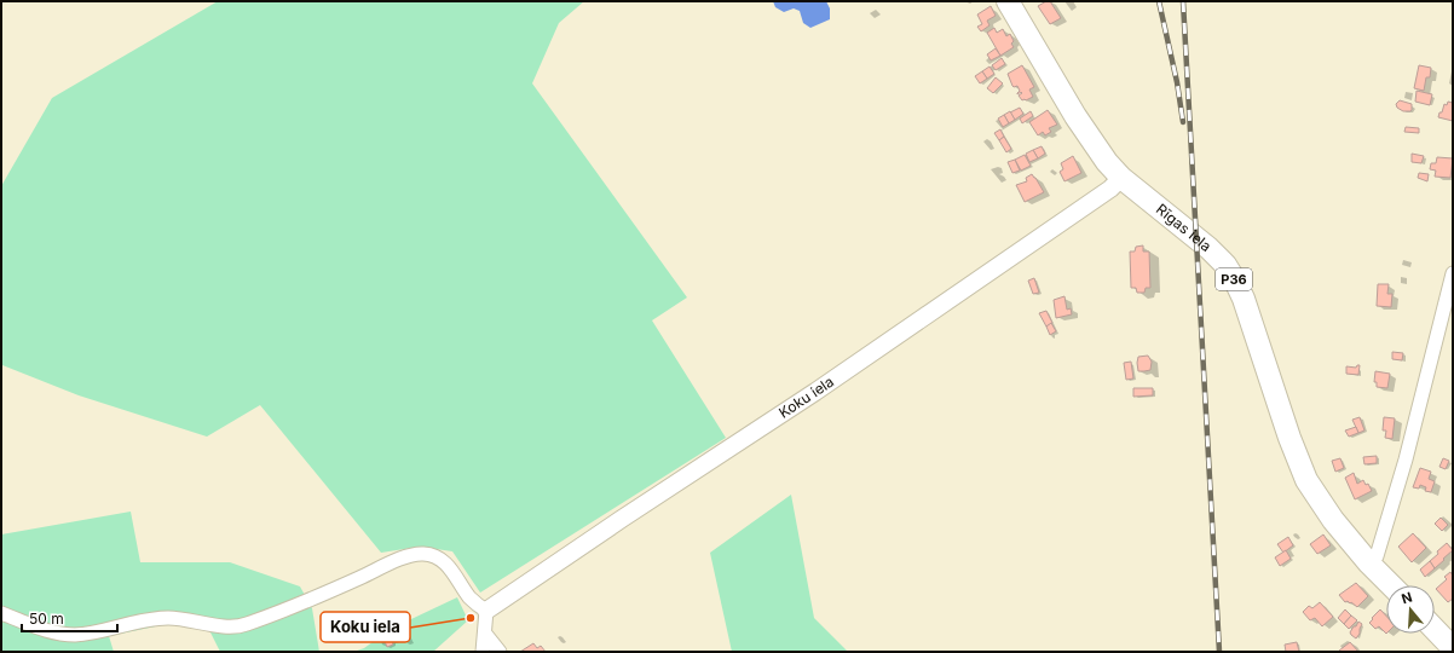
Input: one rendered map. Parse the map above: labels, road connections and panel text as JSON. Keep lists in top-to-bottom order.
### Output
{
  "streets": {
    "main road": ["Rīgas iela", "P36"],
    "street": ["Koku iela"]
  },
  "crossings": [
    ["Rīgas iela", "Koku iela"]
  ],
  "places": ["Koku iela"],
  "scale_bar": "50 m",
  "north": "top"
}
